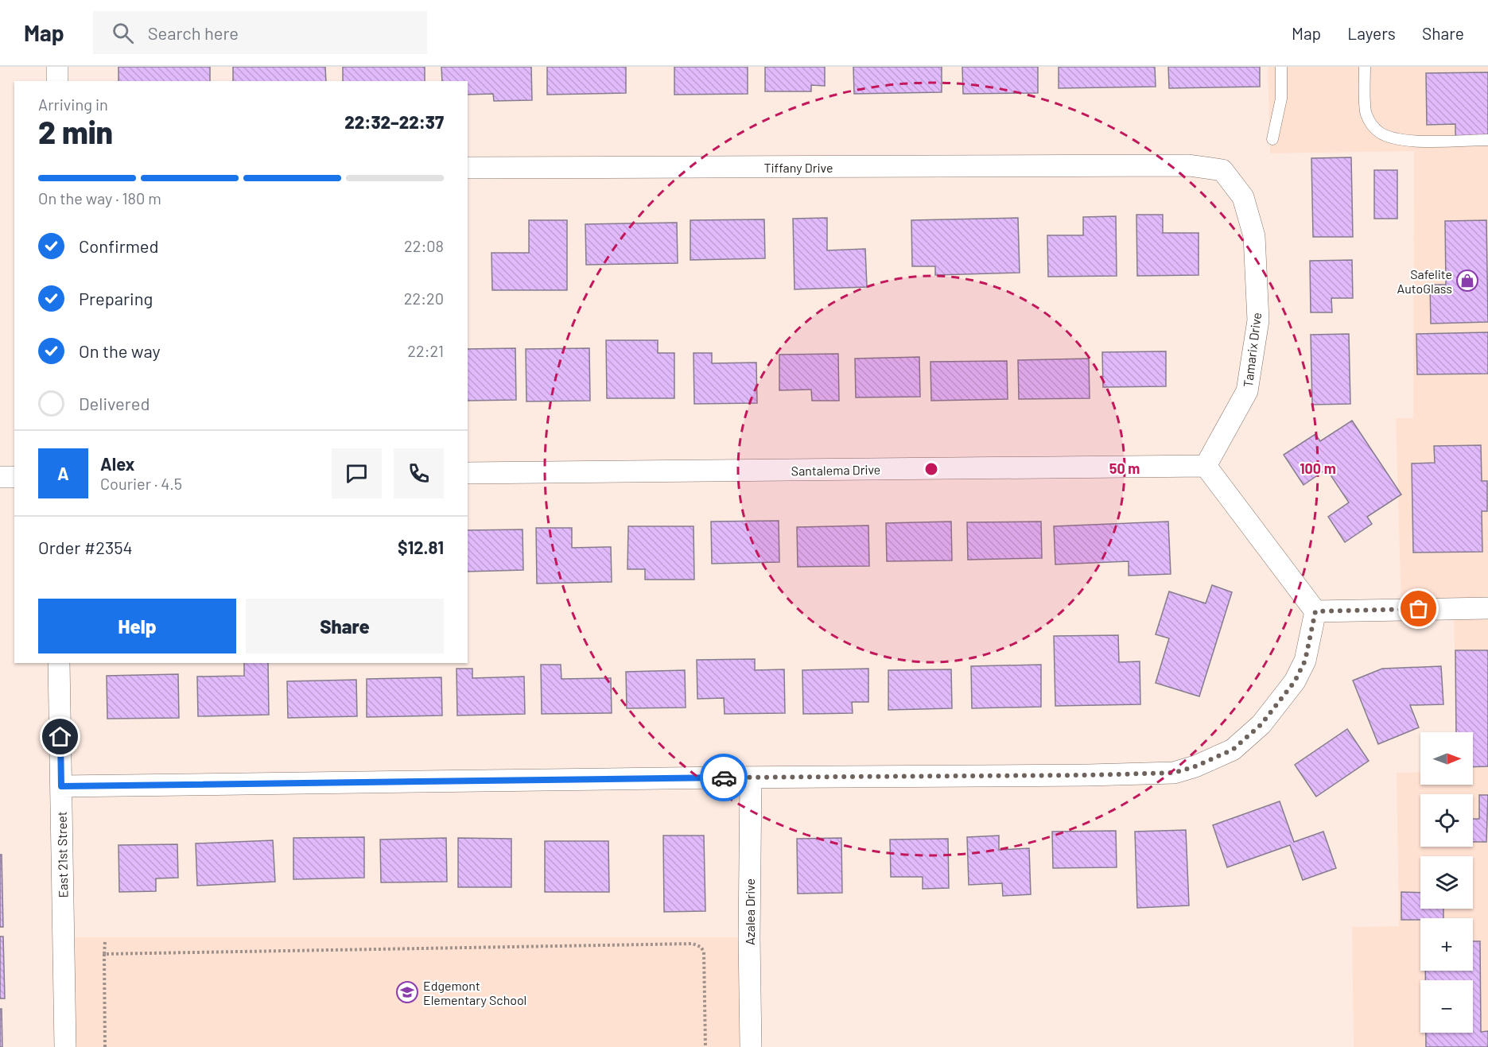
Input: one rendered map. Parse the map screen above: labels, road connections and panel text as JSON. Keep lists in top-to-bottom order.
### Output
{
  "streets": {
    "street": [
      "Tiffany Drive",
      "Tamarix Drive",
      "Santalema Drive",
      "East 21st Street",
      "Azalea Drive"
    ]
  },
  "crossings": [
    ["Tiffany Drive", "Tamarix Drive"],
    ["Tamarix Drive", "Santalema Drive"]
  ],
  "places": {
    "shop": ["Safelite AutoGlass"],
    "school or university": ["Edgemont Elementary School"]
  },
  "north": "right",
  "page": {
    "header": "Map",
    "search": "Search here",
    "nav": ["Map", "Layers", "Share"],
    "heading": ["2 min", "Arriving in", "22:32–22:37"],
    "panel": [
      "Alex",
      "Courier · 4.5",
      "Order #2354",
      "$12.81"
    ],
    "bar": "On the way · 180 m",
    "list": [
      ["Confirmed", "22:08"],
      ["Preparing", "22:20"],
      ["On the way", "22:21"],
      "Delivered"
    ],
    "round": "A",
    "buttons": ["Help", "Share"],
    "map_buttons": ["+", "−"]
  },
  "rings": ["50 m", "100 m"]
}
